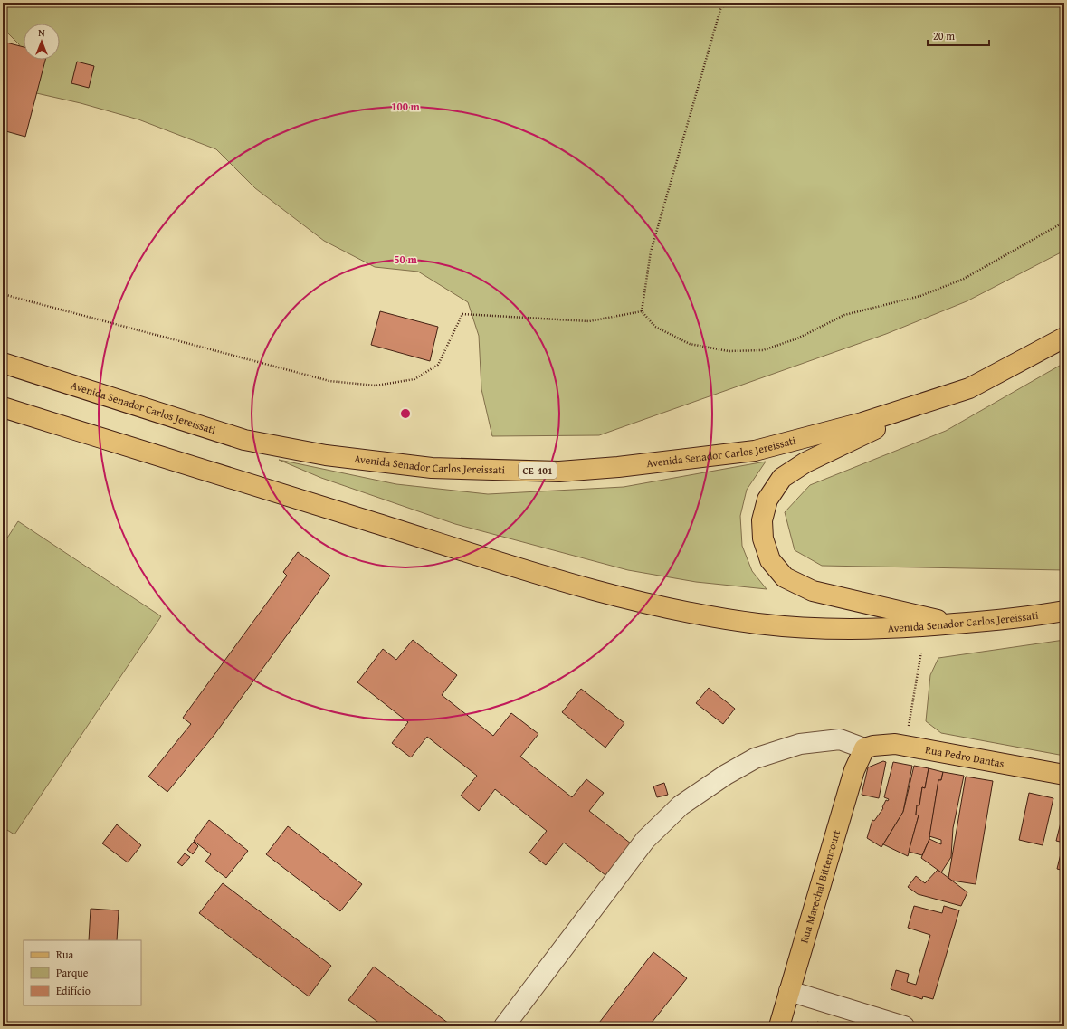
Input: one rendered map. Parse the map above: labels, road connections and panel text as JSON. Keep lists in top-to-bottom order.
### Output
{
  "streets": {
    "main road": [
      "Avenida Senador Carlos Jereissati",
      "CE-401",
      "Rua Pedro Dantas",
      "Rua Marechal Bittencourt"
    ]
  },
  "crossings": [
    ["Rua Pedro Dantas", "Rua Marechal Bittencourt"]
  ],
  "legend": ["Rua", "Parque", "Edifício"],
  "scale_bar": "20 m",
  "north": "top",
  "rings": ["100 m", "50 m"]
}
